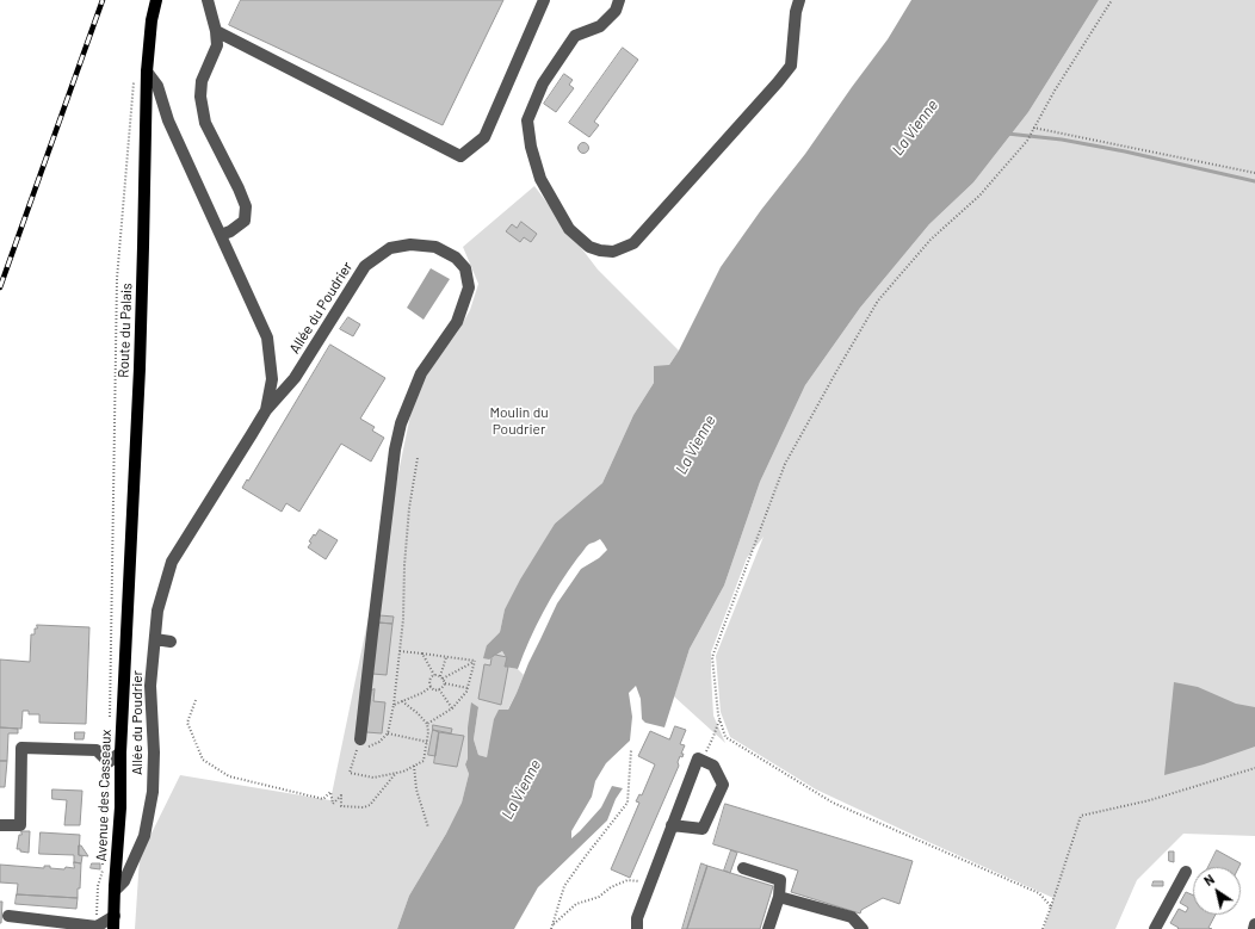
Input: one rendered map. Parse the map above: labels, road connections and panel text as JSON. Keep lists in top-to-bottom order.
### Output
{
  "streets": {
    "main road": ["Route du Palais", "Avenue des Casseaux"],
    "street": ["Allée du Poudrier"]
  },
  "crossings": [
    ["Allée du Poudrier", "Avenue des Casseaux"],
    ["Route du Palais", "Avenue des Casseaux"]
  ],
  "water": ["La Vienne"],
  "parks": ["Moulin du Poudrier"],
  "north": "top left"
}
